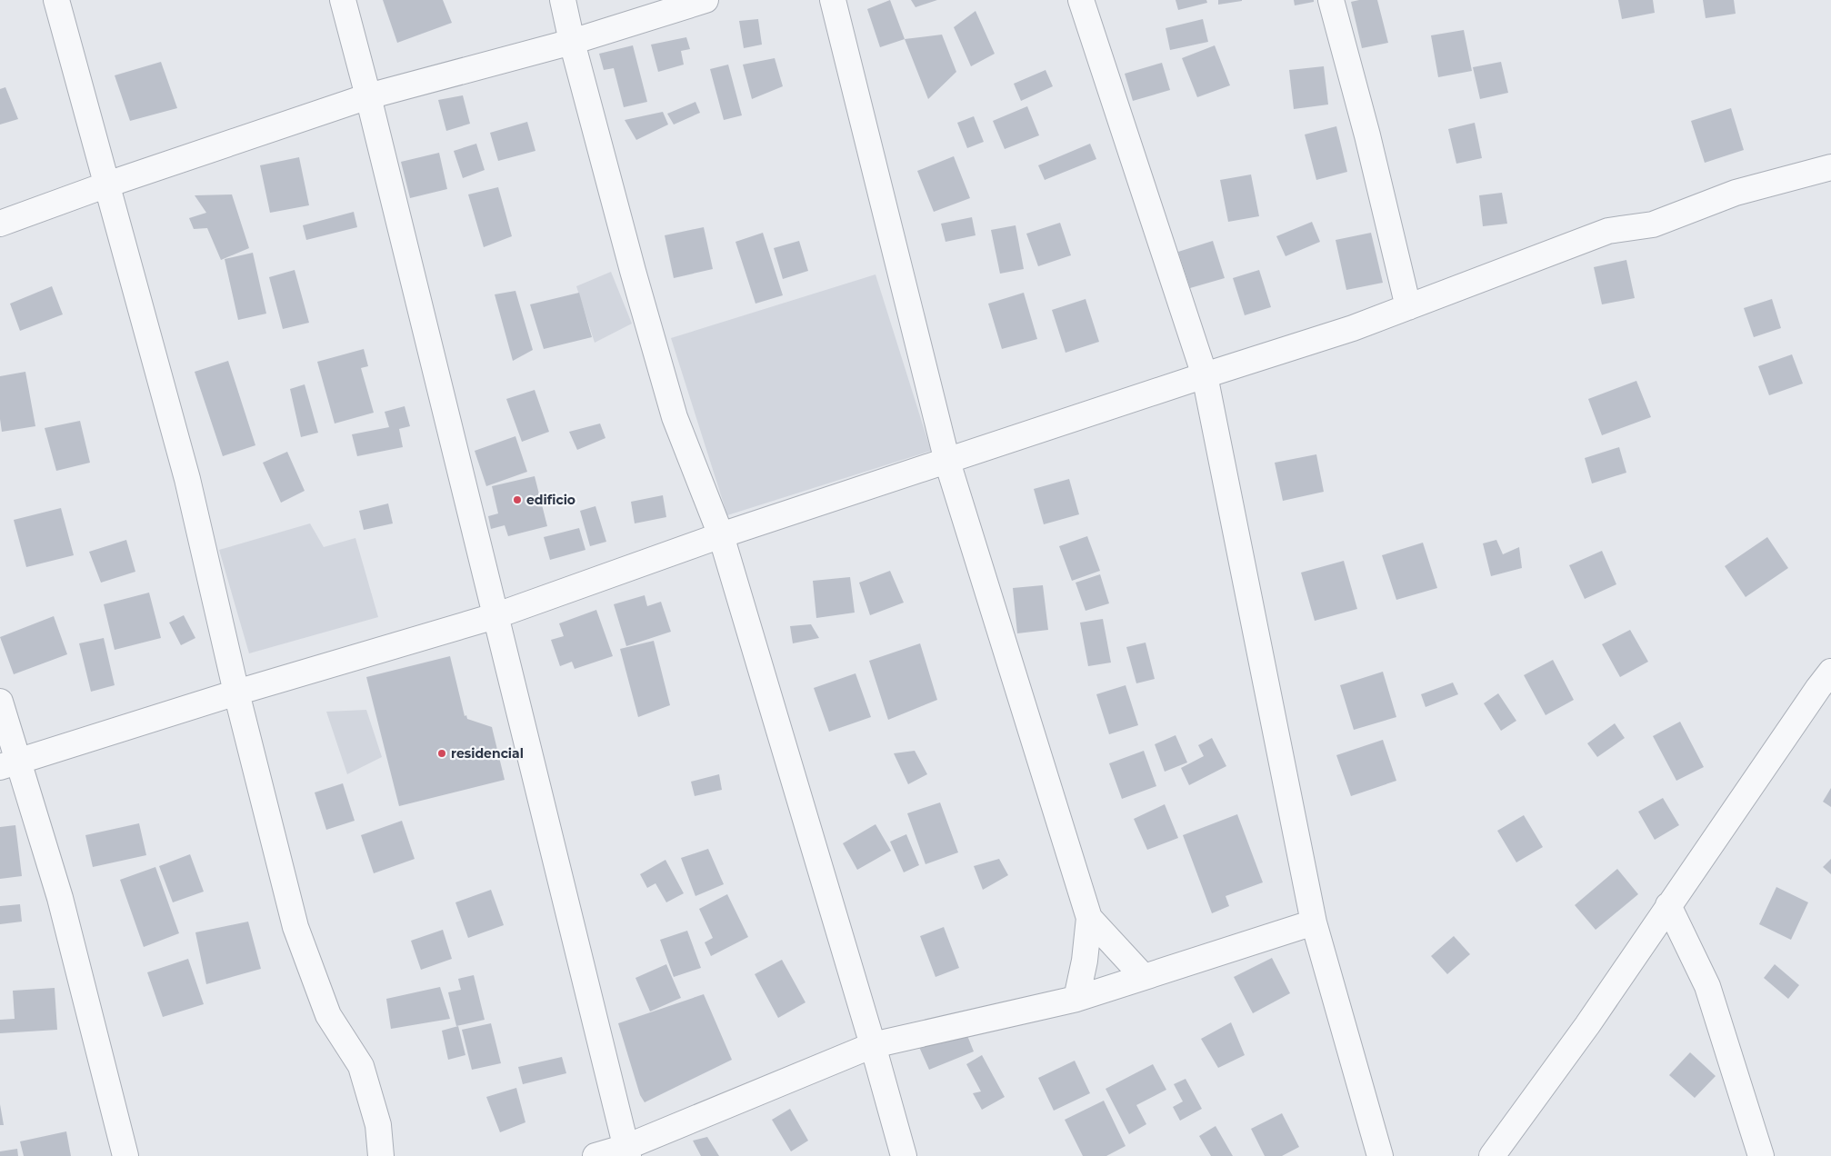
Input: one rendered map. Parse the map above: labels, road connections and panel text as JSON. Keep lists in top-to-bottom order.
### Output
{
  "places": ["edificio", "residencial"]
}
